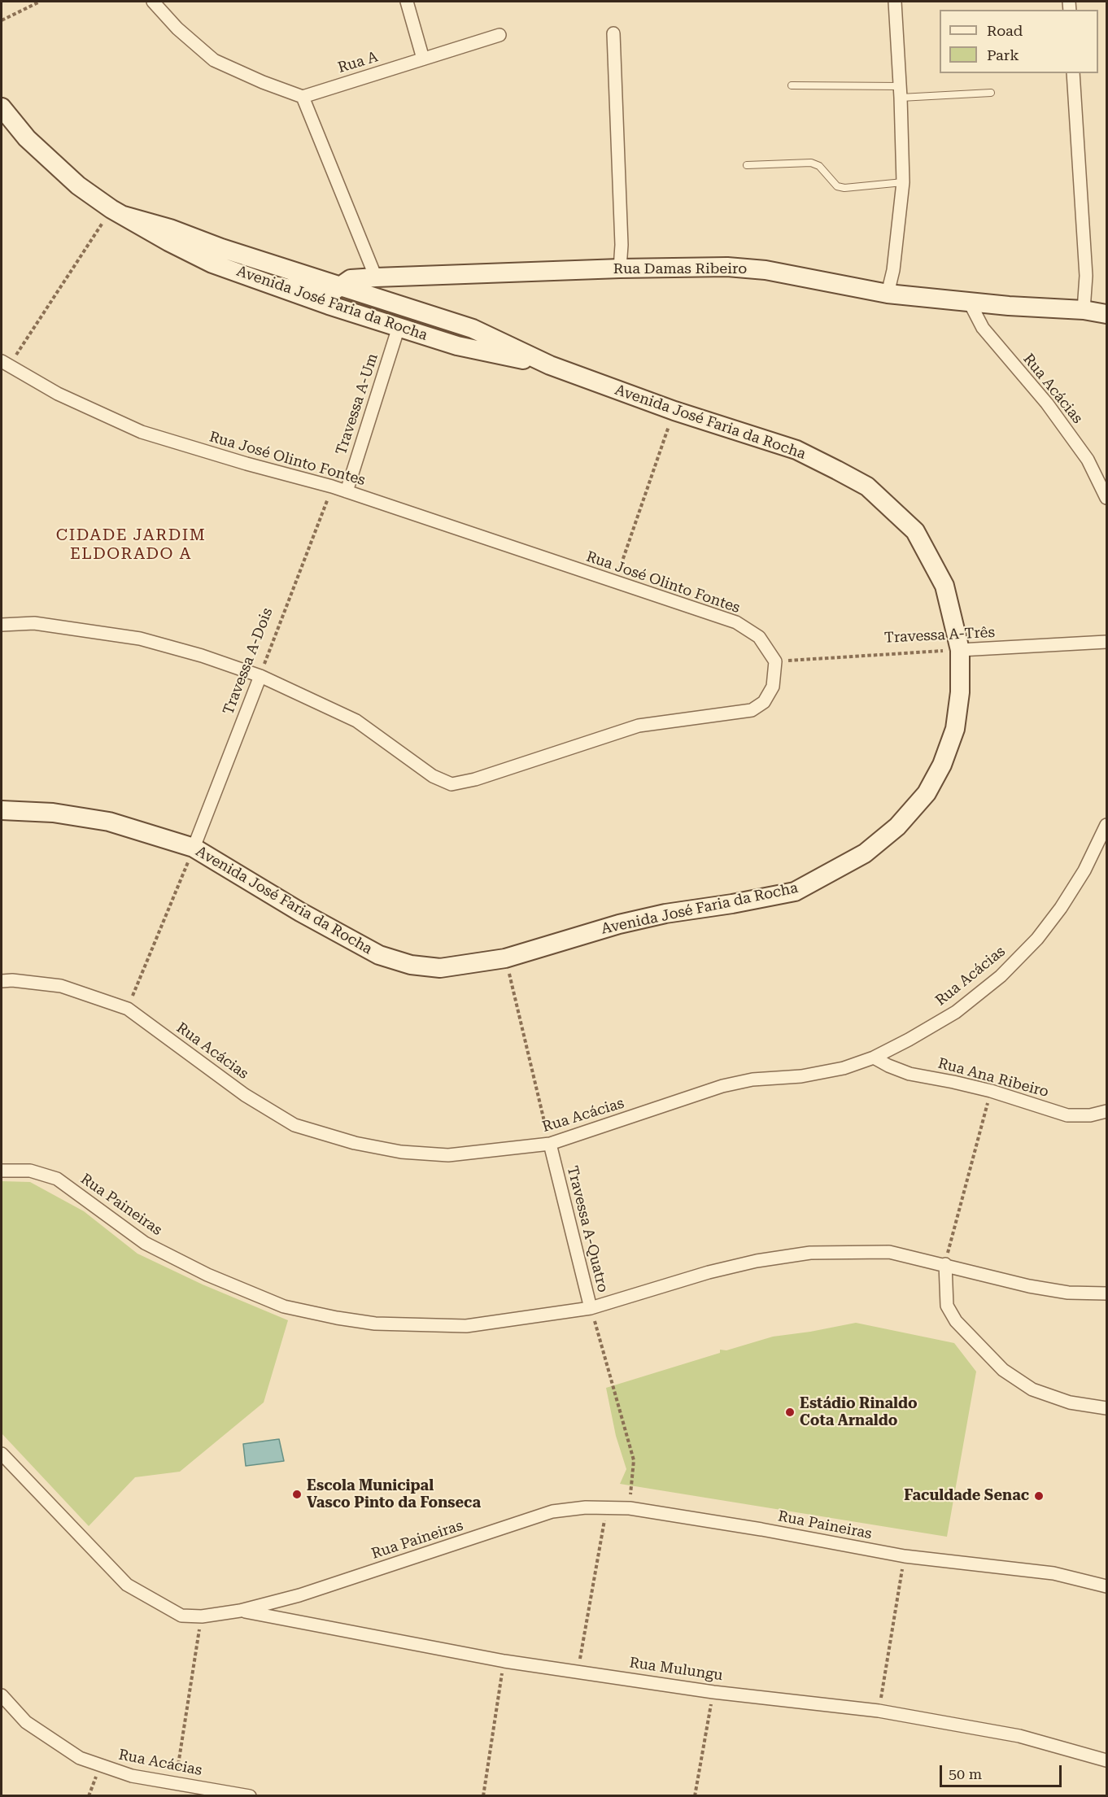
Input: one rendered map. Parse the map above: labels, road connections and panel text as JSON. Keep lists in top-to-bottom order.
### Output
{
  "streets": {
    "street": [
      "Rua A",
      "Rua Damas Ribeiro",
      "Avenida José Faria da Rocha",
      "Rua Acácias",
      "Travessa A-Um",
      "Rua José Olinto Fontes",
      "Travessa A-Três",
      "Travessa A-Dois",
      "Rua Ana Ribeiro",
      "Rua Paineiras",
      "Travessa A-Quatro",
      "Rua Mulungu"
    ]
  },
  "crossings": [
    ["Rua Damas Ribeiro", "Avenida José Faria da Rocha"],
    ["Rua Damas Ribeiro", "Rua Acácias"],
    ["Avenida José Faria da Rocha", "Travessa A-Um"],
    ["Avenida José Faria da Rocha", "Travessa A-Três"],
    ["Avenida José Faria da Rocha", "Travessa A-Dois"],
    ["Rua Acácias", "Rua Ana Ribeiro"],
    ["Rua Acácias", "Travessa A-Quatro"],
    ["Travessa A-Um", "Rua José Olinto Fontes"],
    ["Rua José Olinto Fontes", "Travessa A-Três"],
    ["Rua José Olinto Fontes", "Travessa A-Dois"],
    ["Rua Paineiras", "Travessa A-Quatro"],
    ["Rua Paineiras", "Rua Mulungu"]
  ],
  "districts": ["CIDADE JARDIM ELDORADO A"],
  "places": ["Estádio Rinaldo Cota Arnaldo", "Escola Municipal Vasco Pinto da Fonseca", "Faculdade Senac"],
  "legend": ["Road", "Park"],
  "scale_bar": "50 m"
}
